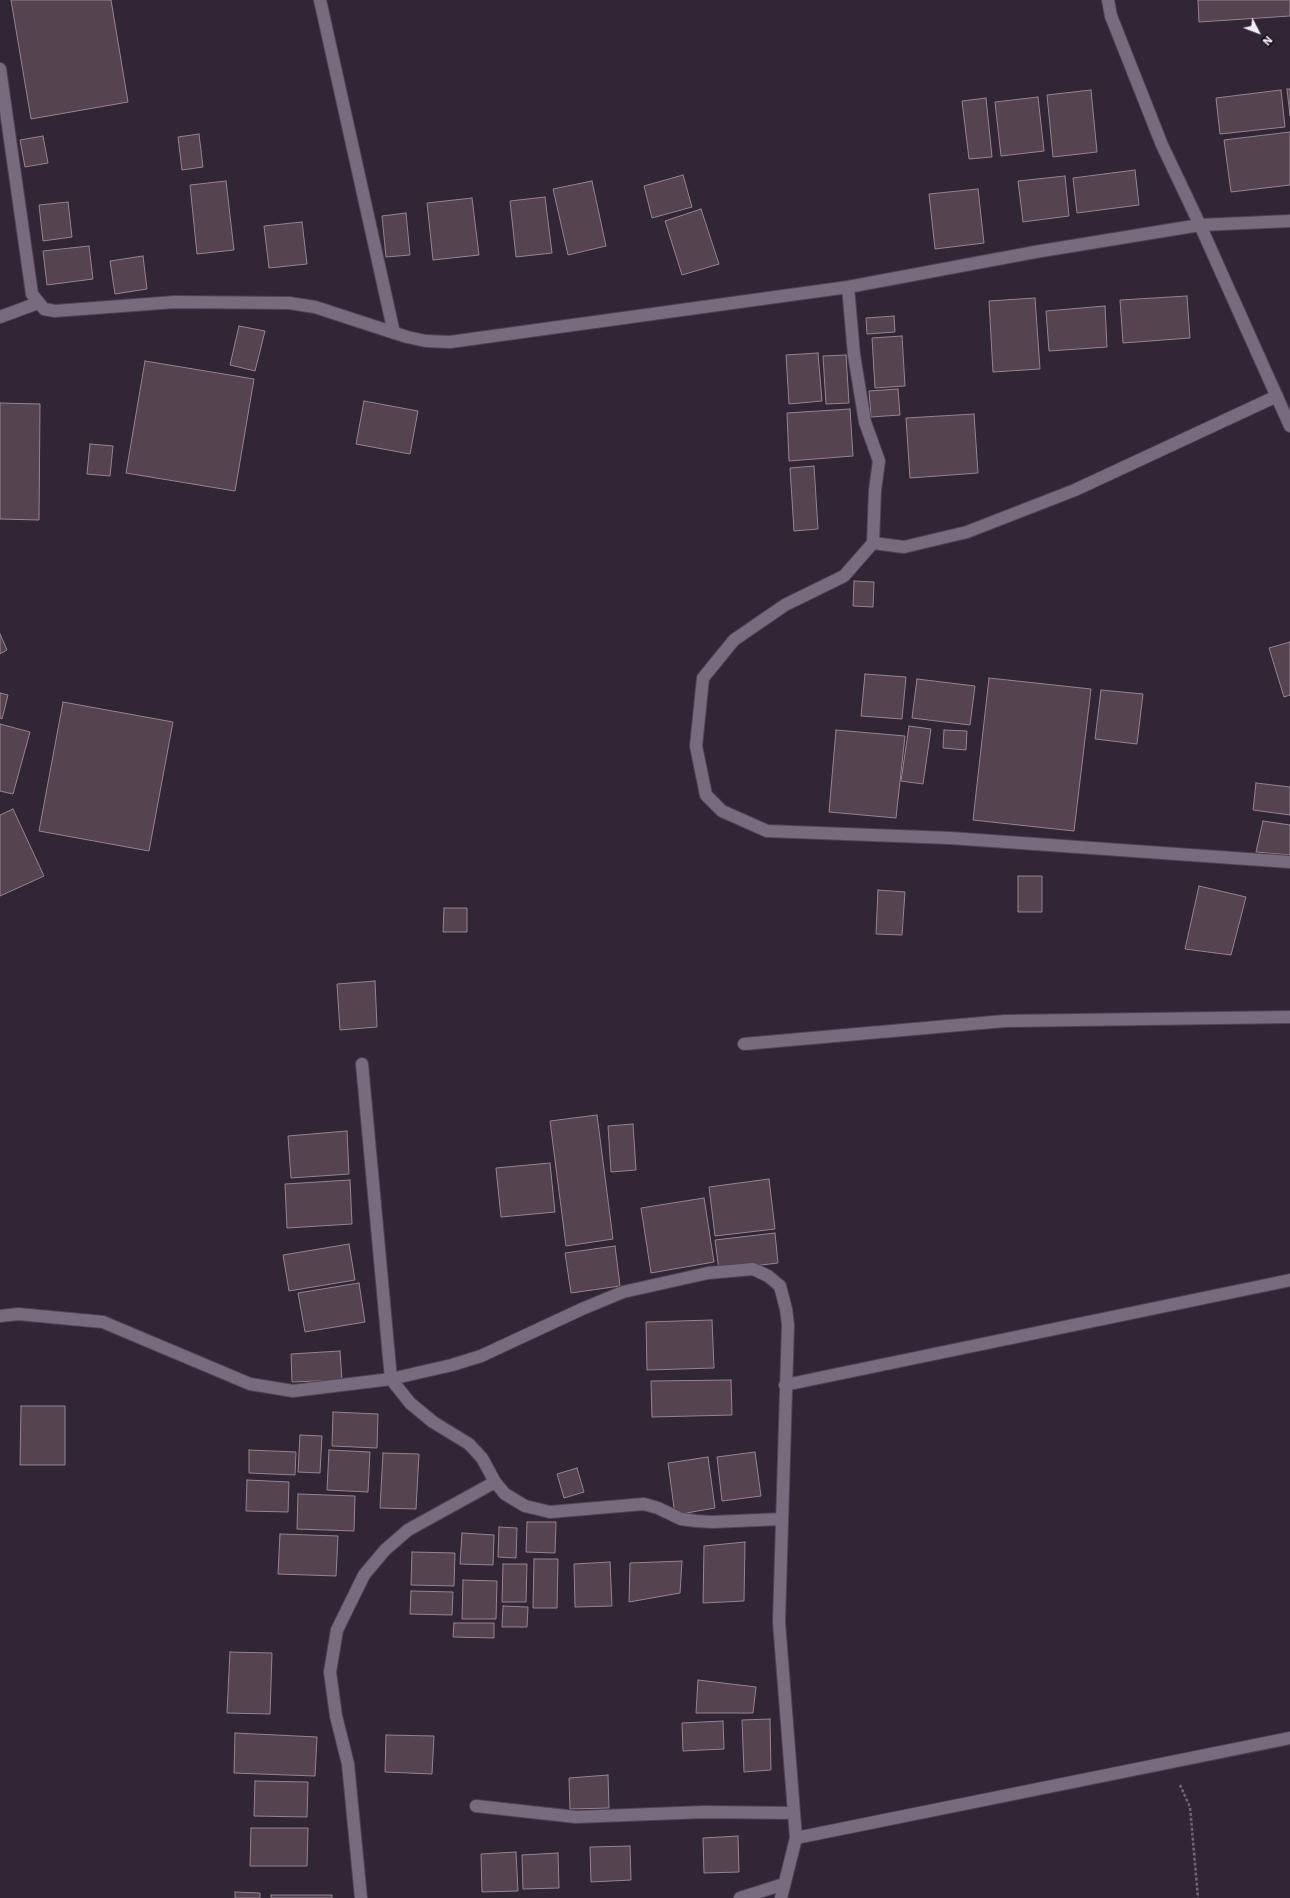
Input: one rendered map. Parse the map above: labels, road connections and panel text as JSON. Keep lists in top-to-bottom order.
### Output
{
  "north": "bottom right"
}
